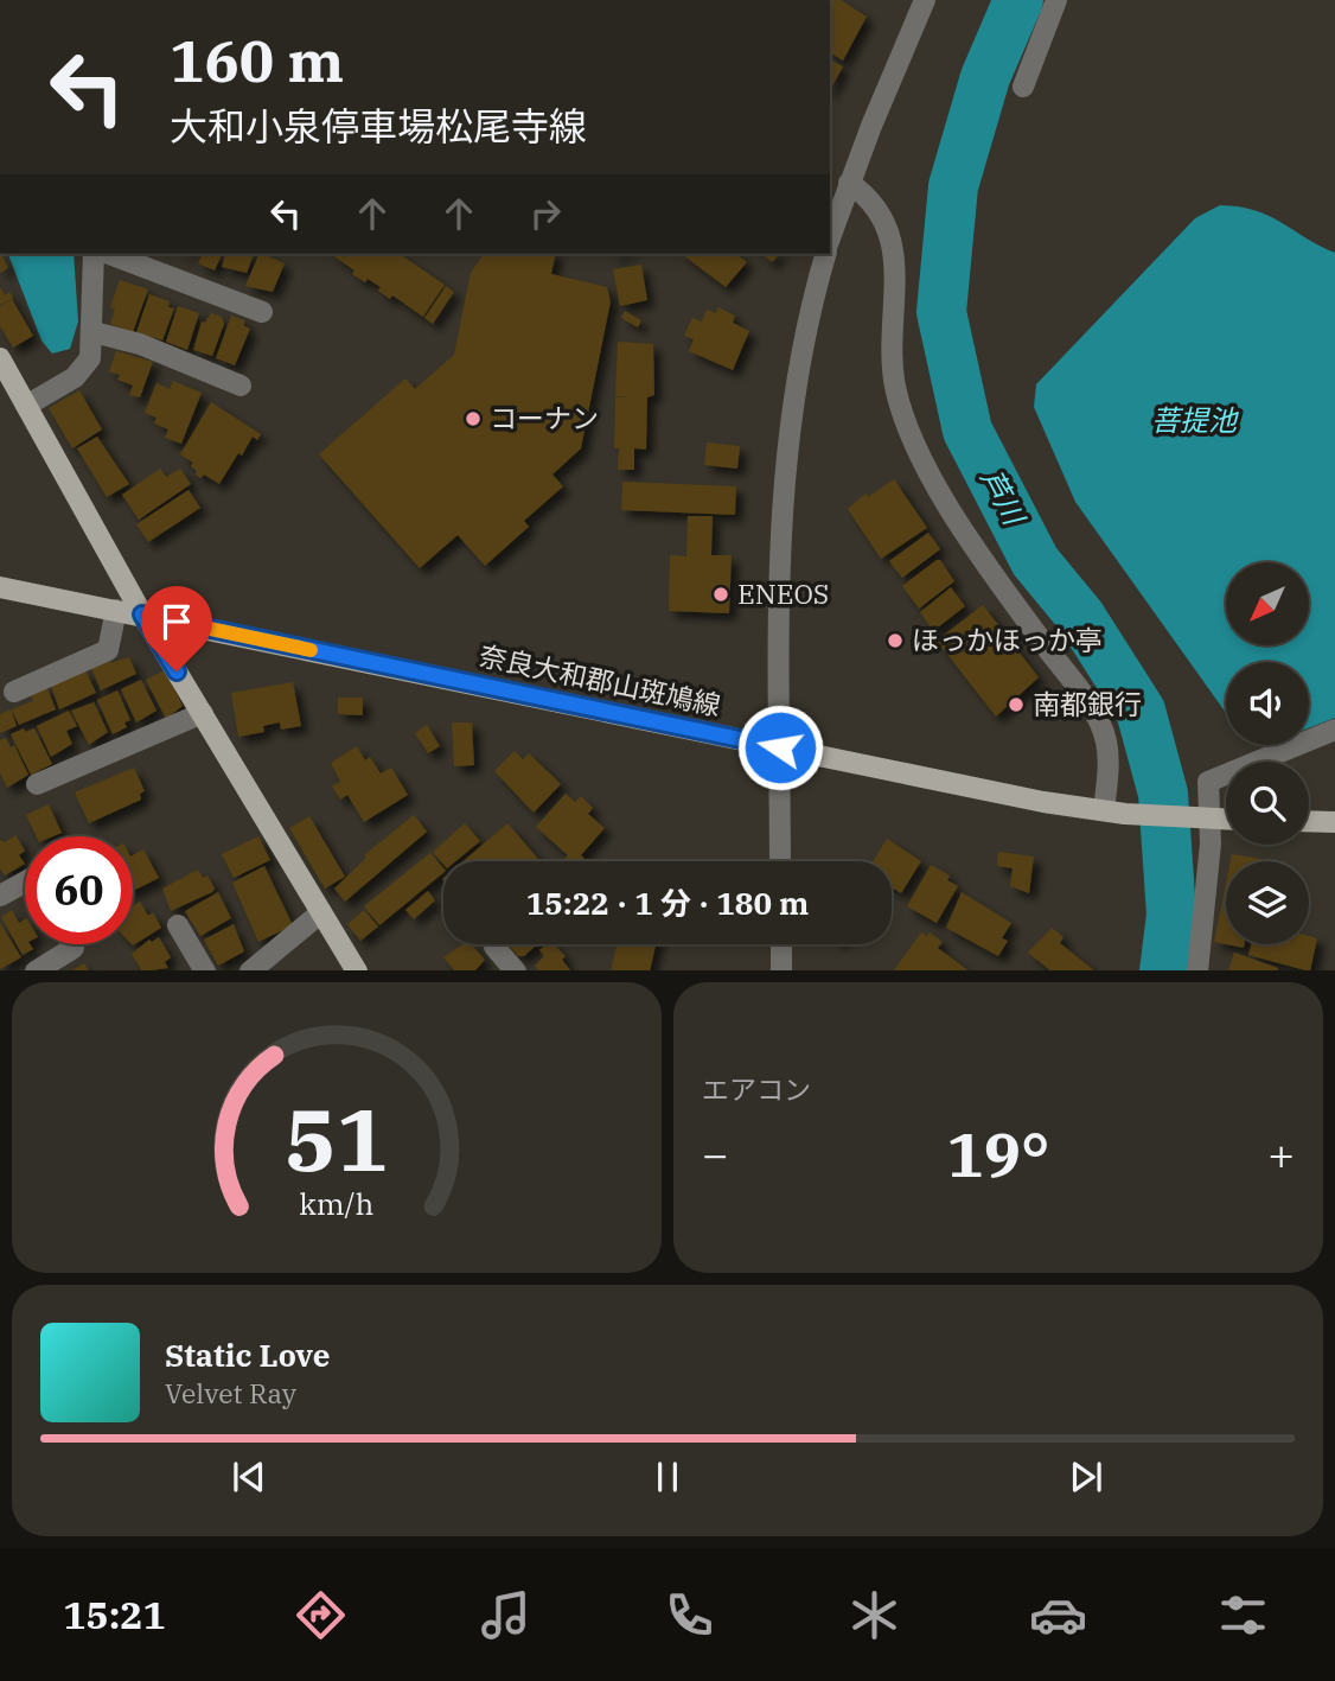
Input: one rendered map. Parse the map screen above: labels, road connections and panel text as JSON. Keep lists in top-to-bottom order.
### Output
{
  "streets": {
    "main road": ["奈良大和郡山斑鳩線"]
  },
  "water": ["菩提池", "芦川"],
  "places": [
    "コーナン",
    "ENEOS",
    "ほっかほっか亭",
    "南都銀行"
  ],
  "north": "bottom left",
  "page": {
    "turn": ["160 m", "大和小泉停車場松尾寺線"],
    "limit": "60",
    "trip": "15:22 · 1 分 · 180 m",
    "tile": "エアコン",
    "heat": ["−", "19°", "+"],
    "song": ["Static Love", "Velvet Ray"],
    "tabs": "15:21",
    "gauge": ["51", "km/h"]
  }
}
